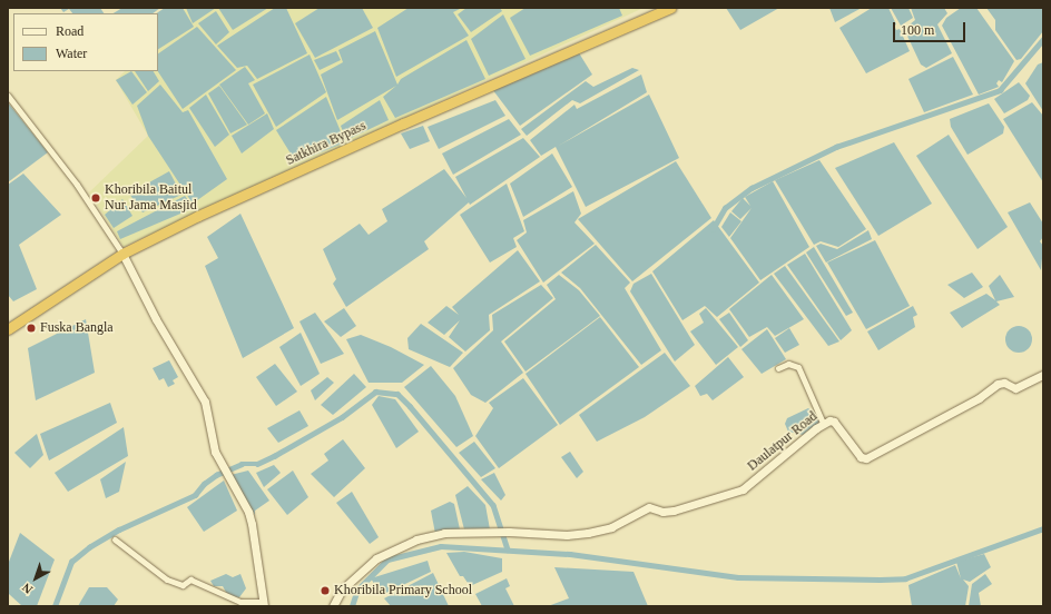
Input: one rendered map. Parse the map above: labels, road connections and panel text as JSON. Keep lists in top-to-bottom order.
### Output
{
  "streets": {
    "highway": ["Satkhira Bypass"],
    "street": ["Daulatpur Road"]
  },
  "places": ["Khoribila Baitul Nur Jama Masjid", "Fuska Bangla", "Khoribila Primary School"],
  "legend": ["Road", "Water"],
  "scale_bar": "100 m",
  "north": "bottom left"
}
